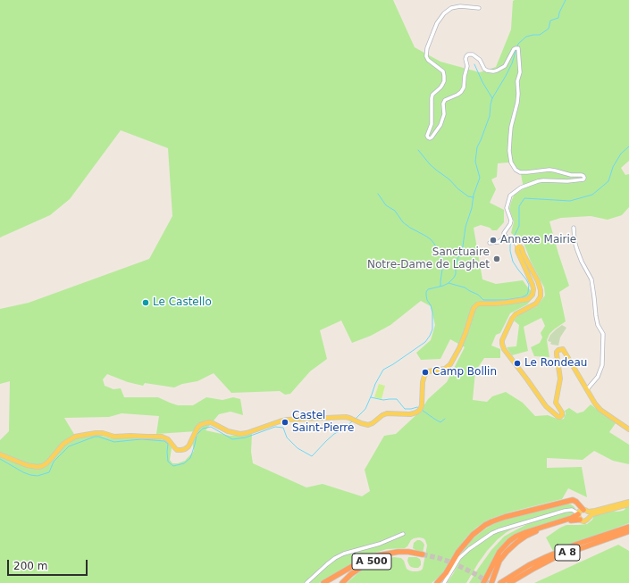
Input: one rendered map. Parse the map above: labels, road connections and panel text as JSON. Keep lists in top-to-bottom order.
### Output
{
  "streets": {
    "highway": ["A 8", "A 500"]
  },
  "places": [
    "Annexe Mairie",
    "Sanctuaire Notre-Dame de Laghet",
    "Le Castello",
    "Le Rondeau",
    "Camp Bollin",
    "Castel Saint-Pierre"
  ],
  "scale_bar": "200 m"
}
